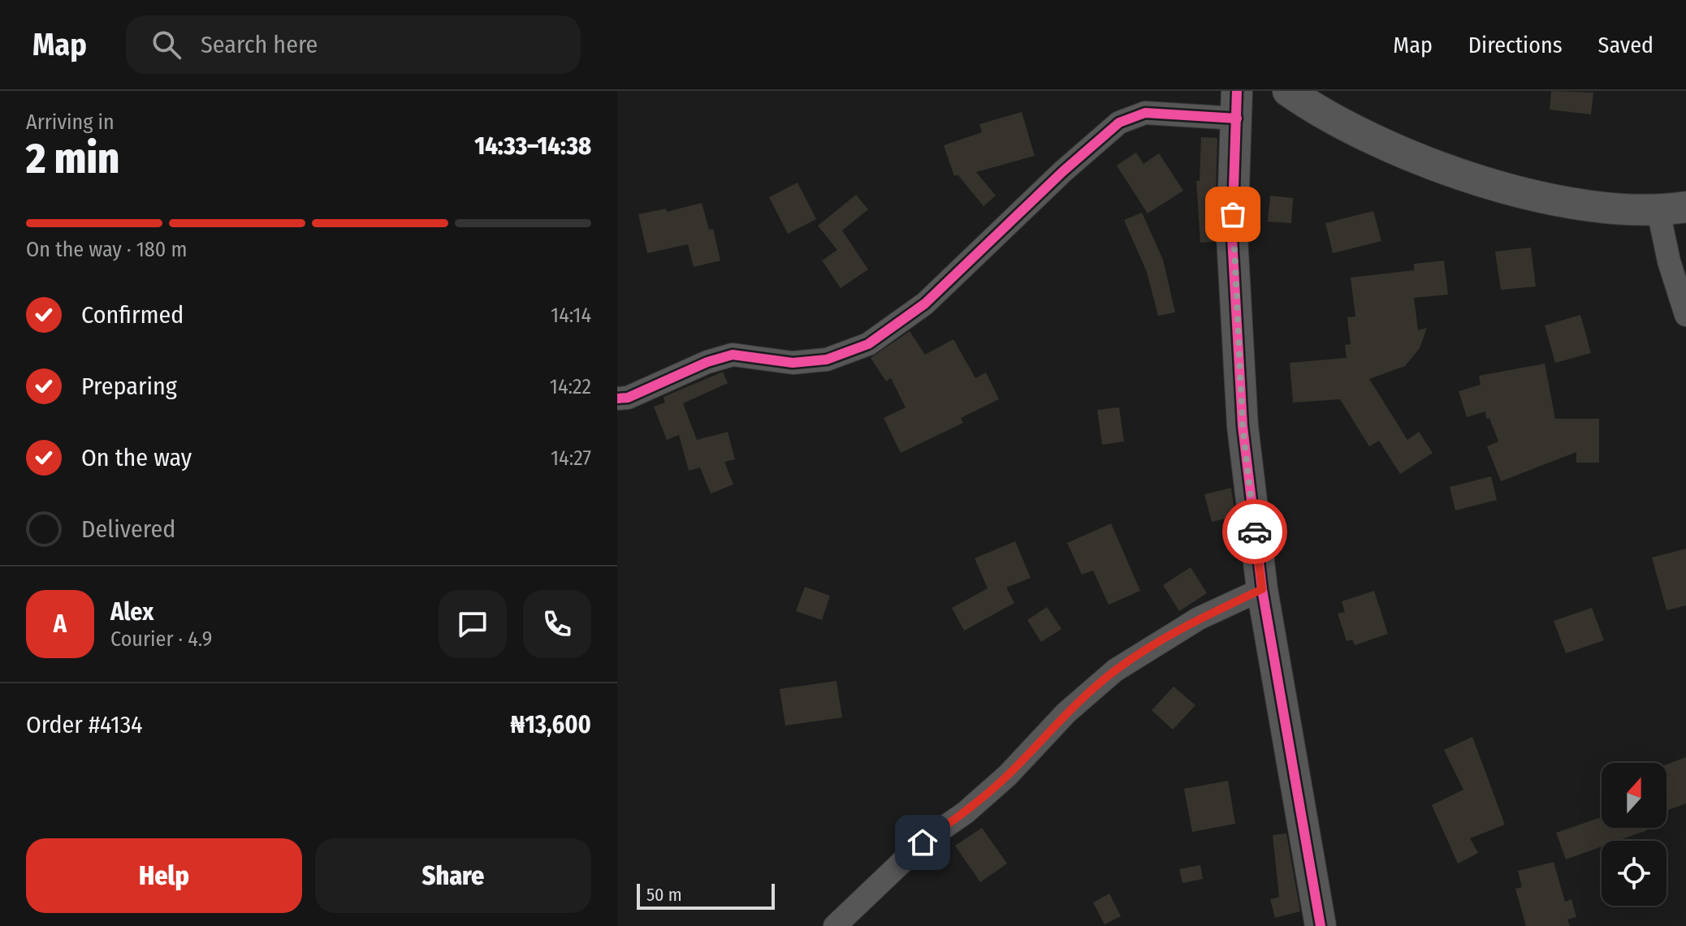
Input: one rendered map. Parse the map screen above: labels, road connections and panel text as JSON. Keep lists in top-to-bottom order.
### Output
{
  "scale_bar": "50 m",
  "north": "top",
  "page": {
    "header": "Map",
    "search": "Search here",
    "nav": ["Map", "Directions", "Saved"],
    "heading": ["2 min", "Arriving in", "14:33–14:38"],
    "panel": [
      "Alex",
      "Courier · 4.9",
      "Order #4134",
      "₦13,600"
    ],
    "bar": "On the way · 180 m",
    "list": [
      ["Confirmed", "14:14"],
      ["Preparing", "14:22"],
      ["On the way", "14:27"],
      "Delivered"
    ],
    "round": "A",
    "buttons": ["Help", "Share"],
    "scale": "50 m"
  }
}
